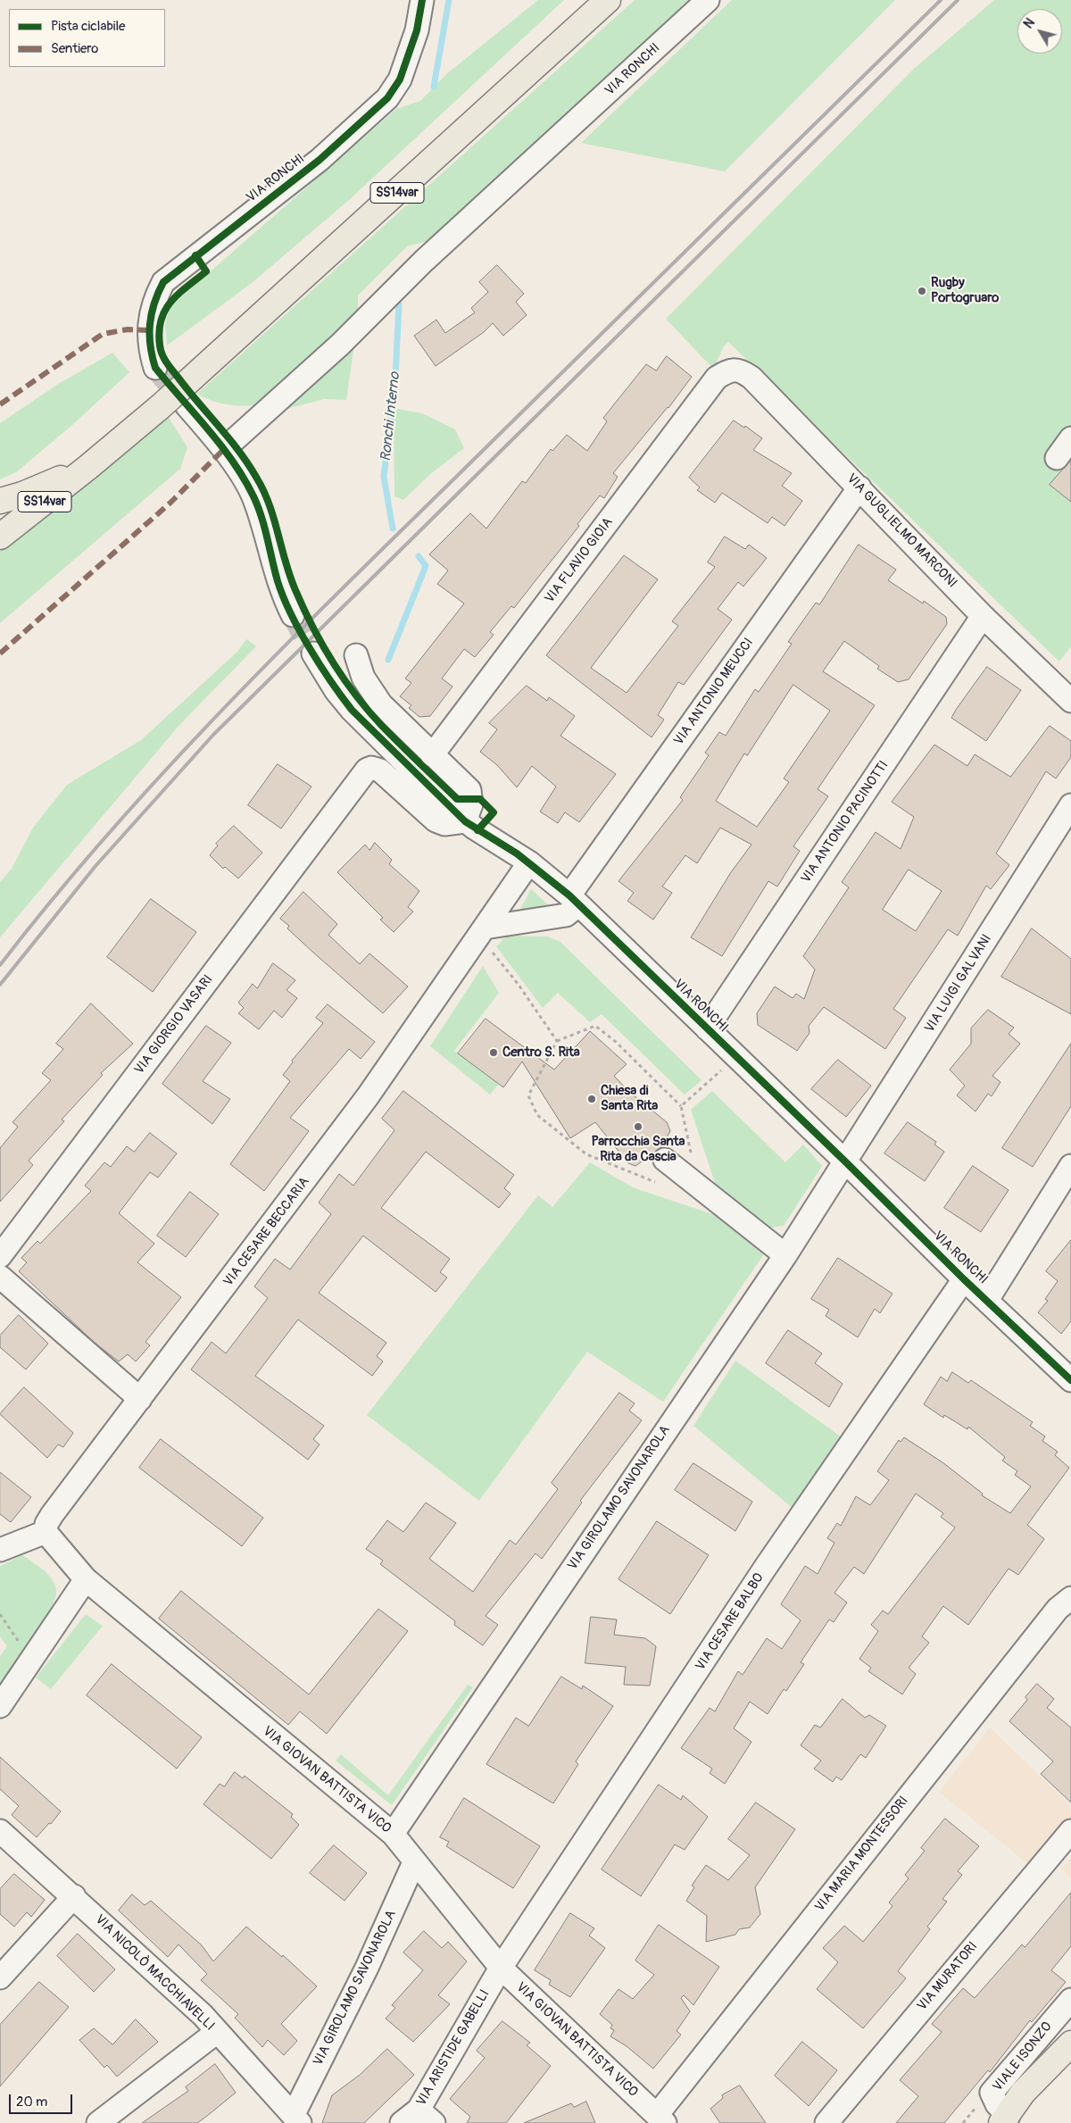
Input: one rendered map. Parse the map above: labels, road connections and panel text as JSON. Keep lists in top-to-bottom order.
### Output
{
  "streets": {
    "main road": ["SS14var", "VIALE ISONZO"],
    "street": [
      "VIA RONCHI",
      "VIA GUGLIELMO MARCONI",
      "VIA FLAVIO GIOIA",
      "VIA ANTONIO MEUCCI",
      "VIA ANTONIO PACINOTTI",
      "VIA LUIGI GALVANI",
      "VIA GIORGIO VASARI",
      "VIA CESARE BECCARIA",
      "VIA GIROLAMO SAVONAROLA",
      "VIA CESARE BALBO",
      "VIA GIOVAN BATTISTA VICO",
      "VIA MARIA MONTESSORI",
      "VIA NICOLÒ MACCHIAVELLI",
      "VIA MURATORI",
      "VIA ARISTIDE GABELLI"
    ]
  },
  "crossings": [
    ["VIA RONCHI", "VIA ANTONIO MEUCCI"],
    ["VIA RONCHI", "VIA ANTONIO PACINOTTI"],
    ["VIA RONCHI", "VIA LUIGI GALVANI"],
    ["VIA RONCHI", "VIA GIORGIO VASARI"],
    ["VIA RONCHI", "VIA CESARE BECCARIA"],
    ["VIA RONCHI", "VIA GIROLAMO SAVONAROLA"],
    ["VIA RONCHI", "VIA CESARE BALBO"],
    ["VIA GUGLIELMO MARCONI", "VIA FLAVIO GIOIA"],
    ["VIA GUGLIELMO MARCONI", "VIA ANTONIO MEUCCI"],
    ["VIA GUGLIELMO MARCONI", "VIA ANTONIO PACINOTTI"],
    ["VIA LUIGI GALVANI", "VIA GIROLAMO SAVONAROLA"],
    ["VIA CESARE BECCARIA", "VIA GIOVAN BATTISTA VICO"],
    ["VIA GIROLAMO SAVONAROLA", "VIA GIOVAN BATTISTA VICO"],
    ["VIA GIROLAMO SAVONAROLA", "VIA NICOLÒ MACCHIAVELLI"],
    ["VIA CESARE BALBO", "VIA GIOVAN BATTISTA VICO"],
    ["VIA CESARE BALBO", "VIA ARISTIDE GABELLI"],
    ["VIA GIOVAN BATTISTA VICO", "VIA MARIA MONTESSORI"],
    ["VIA GIOVAN BATTISTA VICO", "VIA ARISTIDE GABELLI"]
  ],
  "water": ["Ronchi Interno"],
  "places": [
    "Rugby Portogruaro",
    "Centro S. Rita",
    "Chiesa di Santa Rita",
    "Parrocchia Santa Rita da Cascia"
  ],
  "legend": ["Pista ciclabile", "Sentiero"],
  "scale_bar": "20 m",
  "north": "top left"
}
